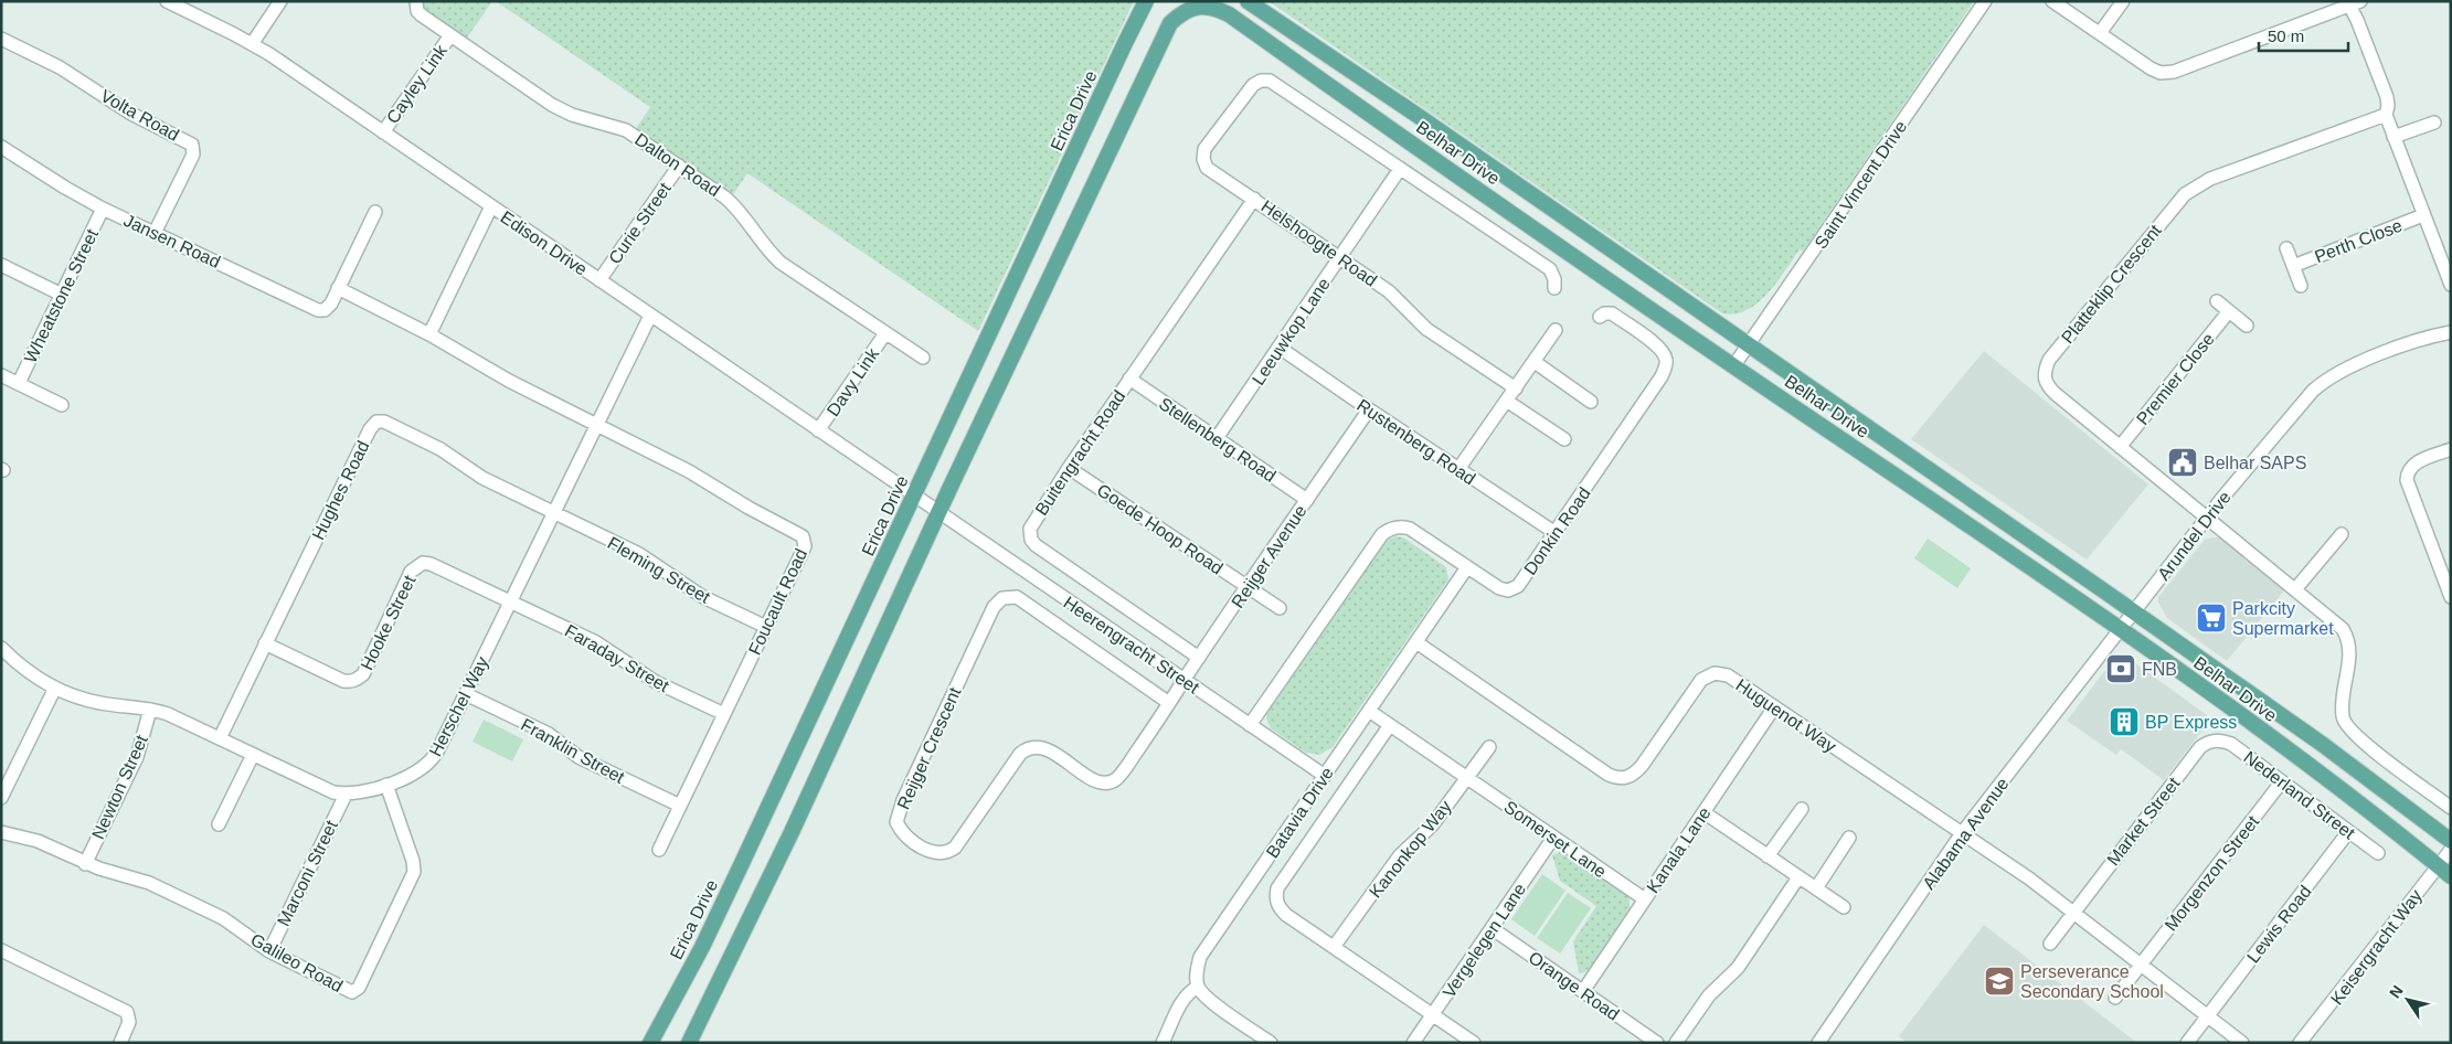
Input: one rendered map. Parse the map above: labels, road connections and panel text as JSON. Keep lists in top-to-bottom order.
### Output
{
  "streets": {
    "main road": ["Erica Drive", "Belhar Drive"],
    "street": [
      "Cayley Link",
      "Volta Road",
      "Dalton Road",
      "Saint Vincent Drive",
      "Curie Street",
      "Jansen Road",
      "Perth Close",
      "Edison Drive",
      "Helshoogte Road",
      "Platteklip Crescent",
      "Wheatstone Street",
      "Leeuwkop Lane",
      "Premier Close",
      "Davy Link",
      "Stellenberg Road",
      "Rustenberg Road",
      "Buitengracht Road",
      "Hughes Road",
      "Goede Hoop Road",
      "Donkin Road",
      "Arundel Drive",
      "Reijger Avenue",
      "Fleming Street",
      "Foucault Road",
      "Hooke Street",
      "Heerengracht Street",
      "Faraday Street",
      "Herschel Way",
      "Huguenot Way",
      "Reijger Crescent",
      "Franklin Street",
      "Newton Street",
      "Nederland Street",
      "Batavia Drive",
      "Market Street",
      "Alabama Avenue",
      "Somerset Lane",
      "Kanonkop Way",
      "Kanala Lane",
      "Marconi Street",
      "Morgenzon Street",
      "Lewis Road",
      "Vergelegen Lane",
      "Keisergracht Way",
      "Galileo Road",
      "Orange Road"
    ]
  },
  "crossings": [
    ["Cayley Link", "Dalton Road"],
    ["Cayley Link", "Edison Drive"],
    ["Erica Drive", "Edison Drive"],
    ["Erica Drive", "Heerengracht Street"],
    ["Volta Road", "Jansen Road"],
    ["Belhar Drive", "Saint Vincent Drive"],
    ["Belhar Drive", "Arundel Drive"],
    ["Belhar Drive", "Heerengracht Street"],
    ["Belhar Drive", "Alabama Avenue"],
    ["Belhar Drive", "Keisergracht Way"],
    ["Dalton Road", "Curie Street"],
    ["Dalton Road", "Davy Link"],
    ["Curie Street", "Edison Drive"],
    ["Jansen Road", "Wheatstone Street"],
    ["Edison Drive", "Davy Link"],
    ["Edison Drive", "Heerengracht Street"],
    ["Edison Drive", "Herschel Way"],
    ["Helshoogte Road", "Leeuwkop Lane"],
    ["Helshoogte Road", "Buitengracht Road"],
    ["Platteklip Crescent", "Premier Close"],
    ["Platteklip Crescent", "Arundel Drive"],
    ["Leeuwkop Lane", "Stellenberg Road"],
    ["Leeuwkop Lane", "Rustenberg Road"],
    ["Stellenberg Road", "Buitengracht Road"],
    ["Stellenberg Road", "Reijger Avenue"],
    ["Rustenberg Road", "Donkin Road"],
    ["Rustenberg Road", "Reijger Avenue"],
    ["Buitengracht Road", "Goede Hoop Road"],
    ["Buitengracht Road", "Reijger Avenue"],
    ["Hughes Road", "Fleming Street"],
    ["Hughes Road", "Hooke Street"],
    ["Hughes Road", "Herschel Way"],
    ["Goede Hoop Road", "Reijger Avenue"],
    ["Donkin Road", "Heerengracht Street"],
    ["Donkin Road", "Batavia Drive"],
    ["Arundel Drive", "Alabama Avenue"],
    ["Reijger Avenue", "Heerengracht Street"],
    ["Reijger Avenue", "Reijger Crescent"],
    ["Fleming Street", "Foucault Road"],
    ["Fleming Street", "Herschel Way"],
    ["Foucault Road", "Faraday Street"],
    ["Foucault Road", "Herschel Way"],
    ["Foucault Road", "Franklin Street"],
    ["Hooke Street", "Faraday Street"],
    ["Hooke Street", "Herschel Way"],
    ["Heerengracht Street", "Batavia Drive"],
    ["Faraday Street", "Herschel Way"],
    ["Herschel Way", "Franklin Street"],
    ["Herschel Way", "Newton Street"],
    ["Herschel Way", "Marconi Street"],
    ["Herschel Way", "Galileo Road"],
    ["Huguenot Way", "Batavia Drive"],
    ["Huguenot Way", "Market Street"],
    ["Huguenot Way", "Alabama Avenue"],
    ["Huguenot Way", "Kanala Lane"],
    ["Huguenot Way", "Morgenzon Street"],
    ["Huguenot Way", "Lewis Road"],
    ["Newton Street", "Galileo Road"],
    ["Nederland Street", "Market Street"],
    ["Nederland Street", "Morgenzon Street"],
    ["Nederland Street", "Lewis Road"],
    ["Batavia Drive", "Somerset Lane"],
    ["Batavia Drive", "Kanonkop Way"],
    ["Somerset Lane", "Kanonkop Way"],
    ["Somerset Lane", "Kanala Lane"],
    ["Somerset Lane", "Vergelegen Lane"],
    ["Kanala Lane", "Orange Road"],
    ["Marconi Street", "Galileo Road"],
    ["Vergelegen Lane", "Orange Road"]
  ],
  "places": {
    "public building": ["Belhar SAPS"],
    "supermarket": ["Parkcity Supermarket"],
    "bank": ["FNB"],
    "building": ["BP Express"],
    "school or university": ["Perseverance Secondary School"]
  },
  "scale_bar": "50 m",
  "north": "top left"
}
